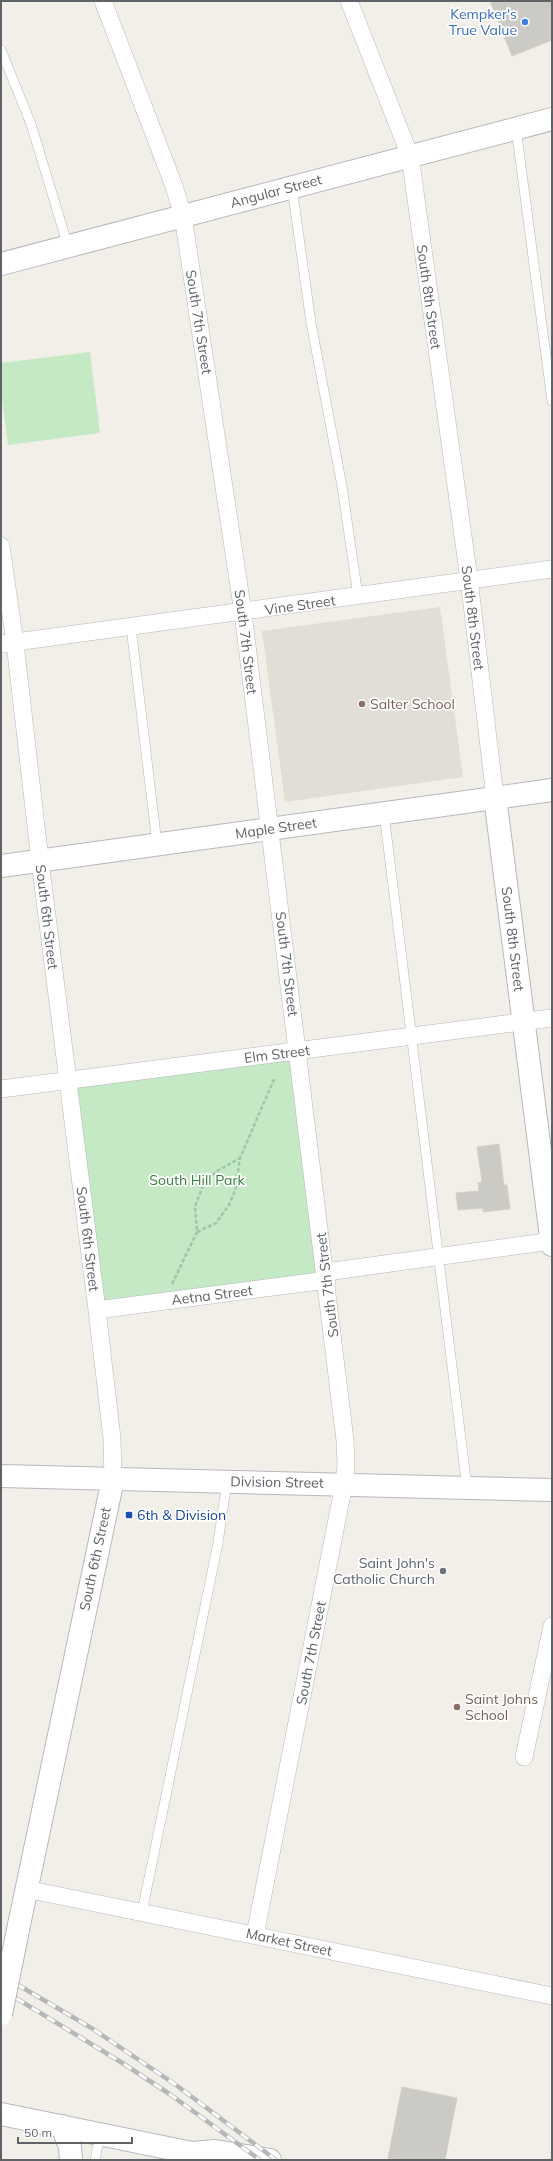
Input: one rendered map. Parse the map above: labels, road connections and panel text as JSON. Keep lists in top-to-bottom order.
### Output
{
  "streets": {
    "street": [
      "Angular Street",
      "South 8th Street",
      "South 7th Street",
      "Vine Street",
      "Maple Street",
      "South 6th Street",
      "Elm Street",
      "Aetna Street",
      "Division Street",
      "Market Street"
    ]
  },
  "crossings": [
    ["Angular Street", "South 8th Street"],
    ["Angular Street", "South 7th Street"],
    ["South 8th Street", "Vine Street"],
    ["South 8th Street", "Maple Street"],
    ["South 8th Street", "Elm Street"],
    ["South 8th Street", "Aetna Street"],
    ["South 7th Street", "Vine Street"],
    ["South 7th Street", "Maple Street"],
    ["South 7th Street", "Elm Street"],
    ["South 7th Street", "Aetna Street"],
    ["South 7th Street", "Division Street"],
    ["South 7th Street", "Market Street"],
    ["Vine Street", "South 6th Street"],
    ["Maple Street", "South 6th Street"],
    ["South 6th Street", "Elm Street"],
    ["South 6th Street", "Aetna Street"],
    ["South 6th Street", "Division Street"],
    ["South 6th Street", "Market Street"]
  ],
  "parks": ["South Hill Park"],
  "places": {
    "other": [
      "Kempker's True Value",
      "Salter School",
      "Saint John's Catholic Church",
      "Saint Johns School"
    ],
    "transit": ["6th & Division"]
  },
  "scale_bar": "50 m"
}
